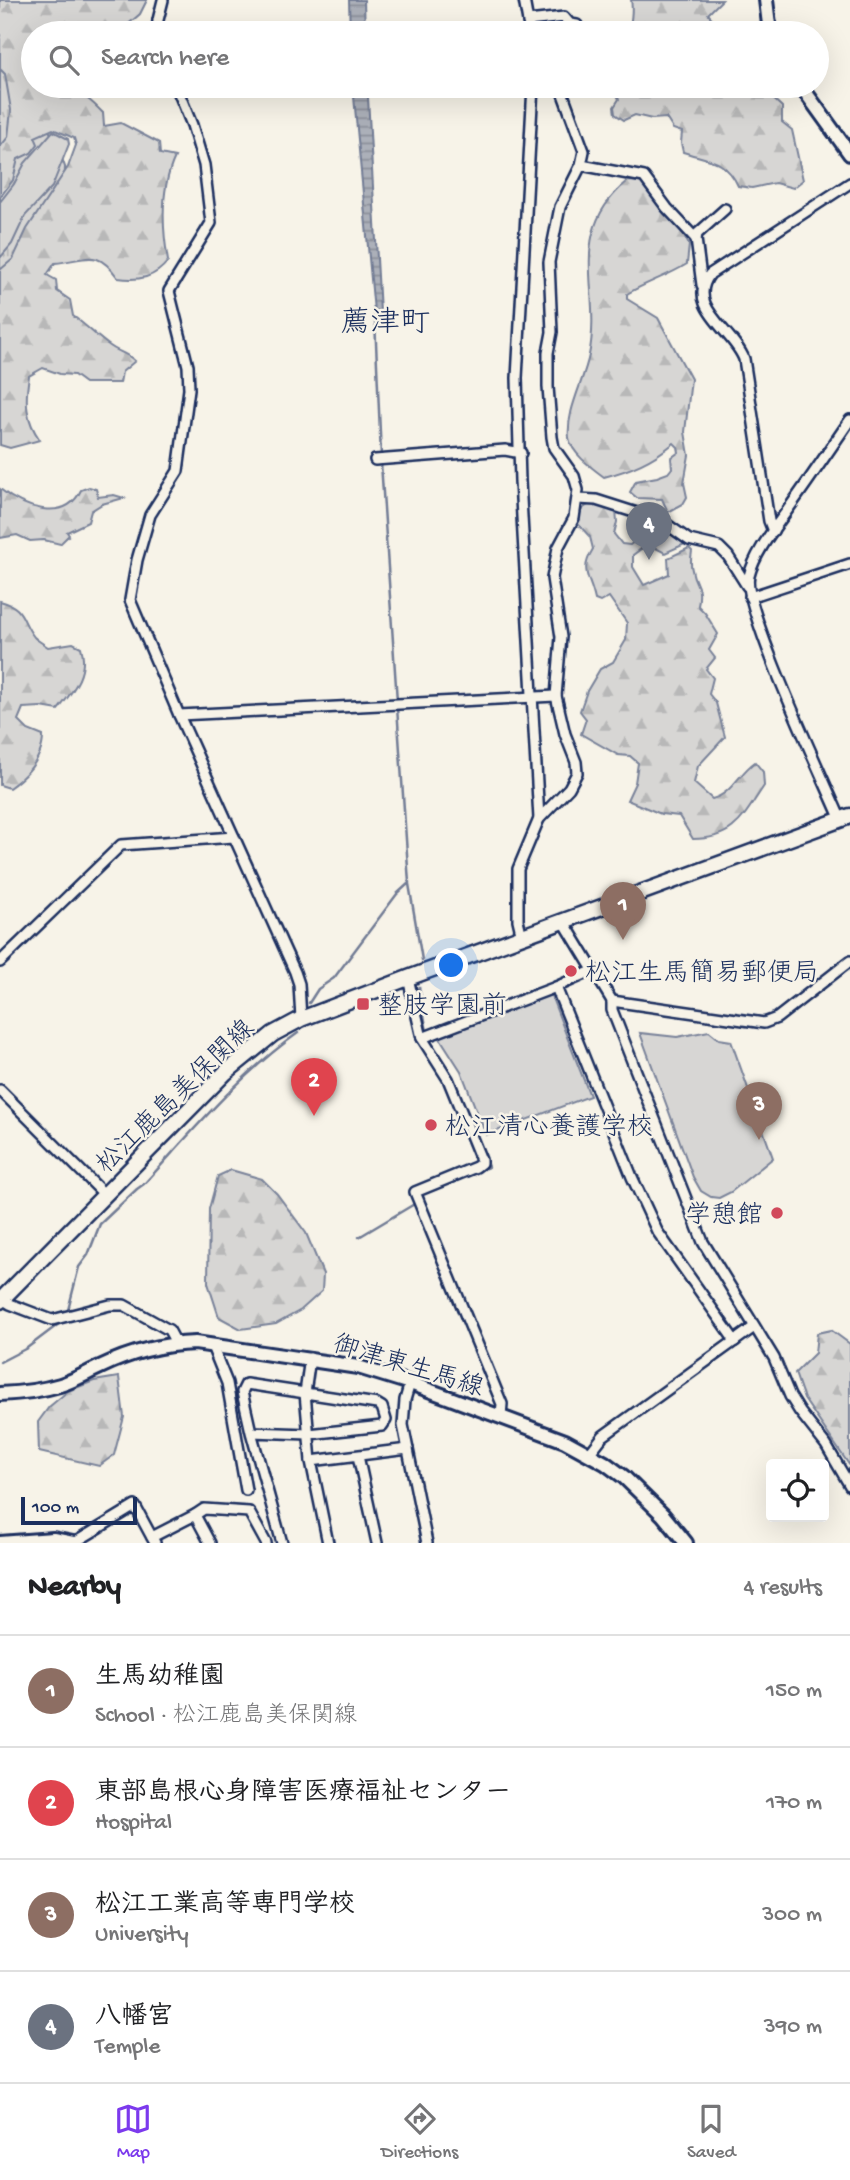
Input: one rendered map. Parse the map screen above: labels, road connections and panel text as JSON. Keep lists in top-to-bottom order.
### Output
{
  "streets": {
    "main road": ["松江鹿島美保関線", "御津東生馬線"]
  },
  "districts": ["薦津町"],
  "places": {
    "other": ["松江生馬簡易郵便局", "松江清心養護学校", "学憩館"],
    "transit": ["整肢学園前"]
  },
  "scale_bar": "100 m",
  "page": {
    "search": "Search here",
    "pins": [
      "4",
      "1",
      "2",
      "3"
    ],
    "scale": "100 m",
    "heading": ["Nearby", "4 results"],
    "list": [
      {
        "mark": "1",
        "name": "生馬幼稚園",
        "note": "School · 松江鹿島美保関線",
        "value": "150 m"
      },
      {
        "mark": "2",
        "name": "東部島根心身障害医療福祉センター",
        "note": "Hospital",
        "value": "170 m"
      },
      {
        "mark": "3",
        "name": "松江工業高等専門学校",
        "note": "University",
        "value": "300 m"
      },
      {
        "mark": "4",
        "name": "八幡宮",
        "note": "Temple",
        "value": "390 m"
      }
    ],
    "nav": ["Map", "Directions", "Saved"]
  }
}
